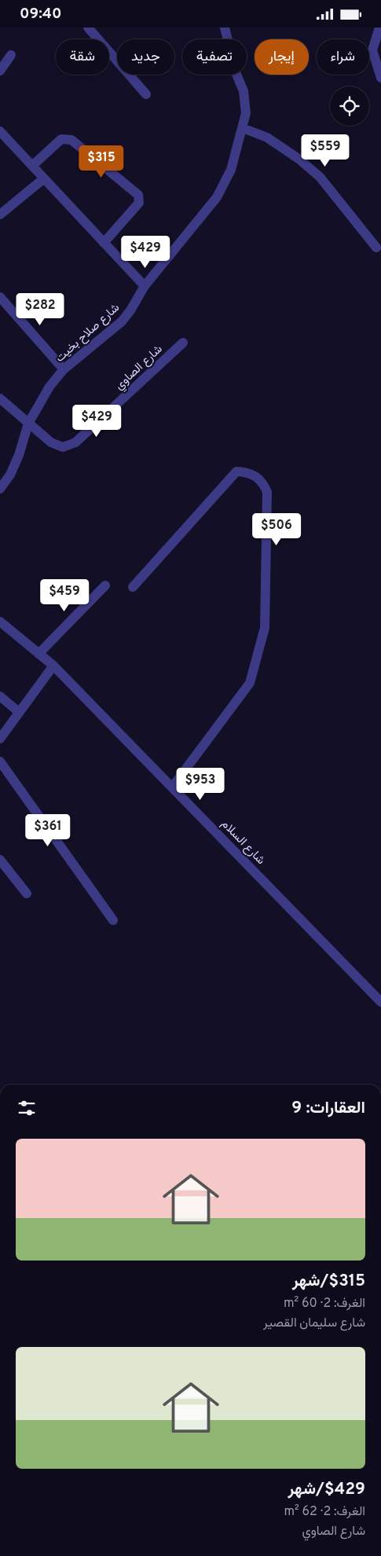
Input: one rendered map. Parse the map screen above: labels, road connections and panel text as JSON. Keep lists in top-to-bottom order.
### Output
{
  "streets": {
    "street": ["شارع صلاح بخيت", "شارع الصاوي", "شارع السلام"]
  },
  "crossings": [
    ["شارع صلاح بخيت", "شارع الصاوي"]
  ],
  "page": {
    "status": "09:40",
    "chip": [
      "شراء",
      "إيجار",
      "تصفية",
      "جديد",
      "شقة"
    ],
    "price": [
      "$559",
      "$315",
      "$429",
      "$282",
      "$429",
      "$506",
      "$459",
      "$953",
      "$361"
    ],
    "heading": "العقارات: 9",
    "list": [
      {
        "name": "$315/شهر",
        "note": "الغرف: 2 · 60 m² · شارع سليمان القصير"
      },
      {
        "name": "$429/شهر",
        "note": "الغرف: 2 · 62 m² · شارع الصاوي"
      }
    ]
  }
}
